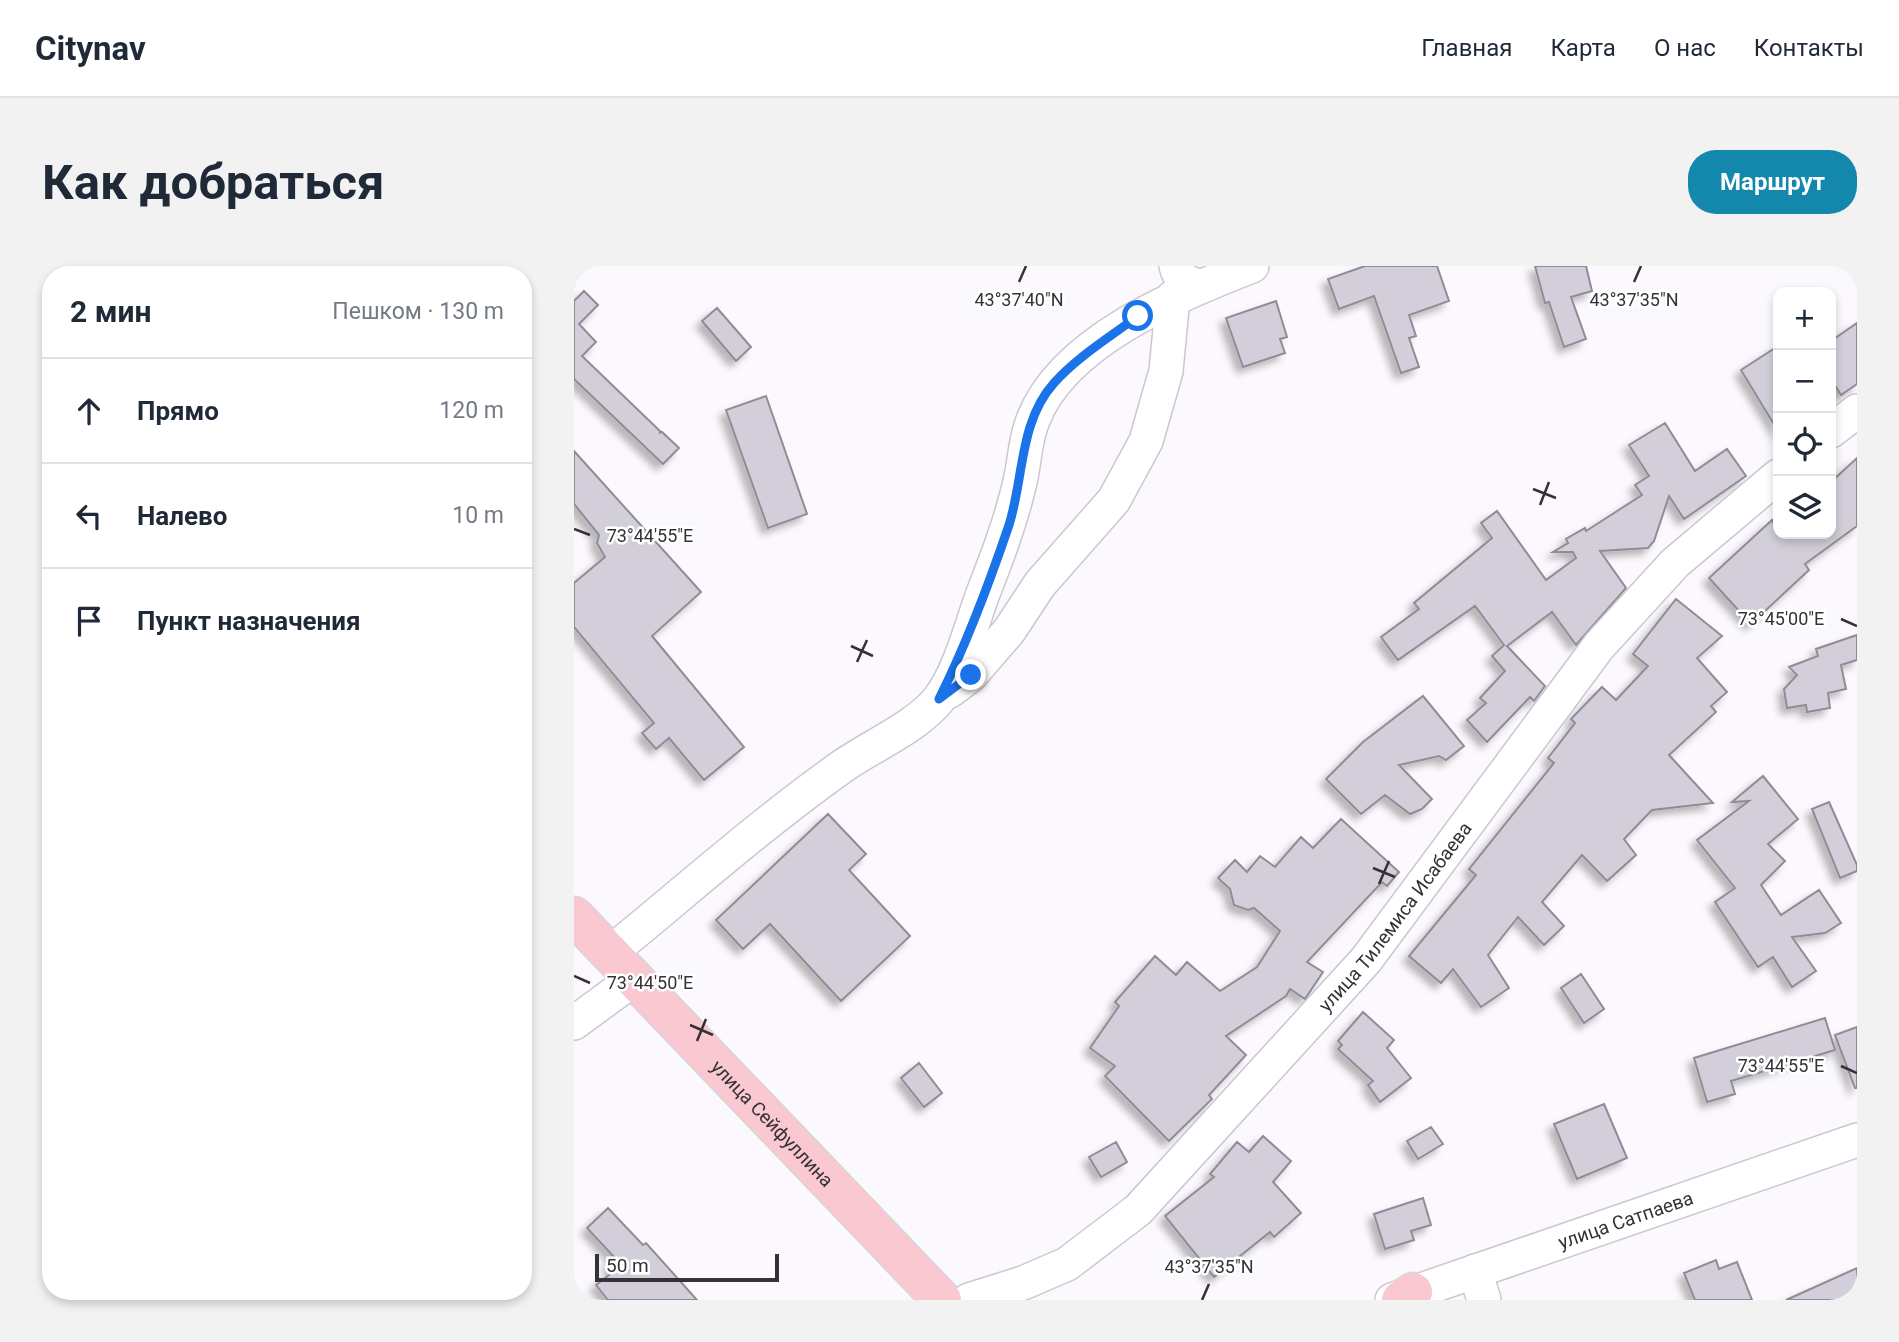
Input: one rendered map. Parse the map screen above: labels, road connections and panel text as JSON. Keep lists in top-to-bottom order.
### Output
{
  "streets": {
    "main road": ["улица Сейфуллина"],
    "street": ["улица Тилемиса Исабаева", "улица Сатпаева"]
  },
  "scale_bar": "50 m",
  "page": {
    "header": "Citynav",
    "nav": [
      "Главная",
      "Карта",
      "О нас",
      "Контакты"
    ],
    "buttons": "Маршрут",
    "title": "Как добраться",
    "heading": ["2 мин", "Пешком · 130 m"],
    "map_buttons": ["+", "−"],
    "list": [
      ["Прямо", "120 m"],
      ["Налево", "10 m"],
      "Пункт назначения"
    ],
    "scale": "50 m"
  },
  "coordinates": [
    "43°37'40\"N",
    "43°37'35\"N",
    "73°44'55\"E",
    "73°45'00\"E",
    "73°44'50\"E"
  ]
}
